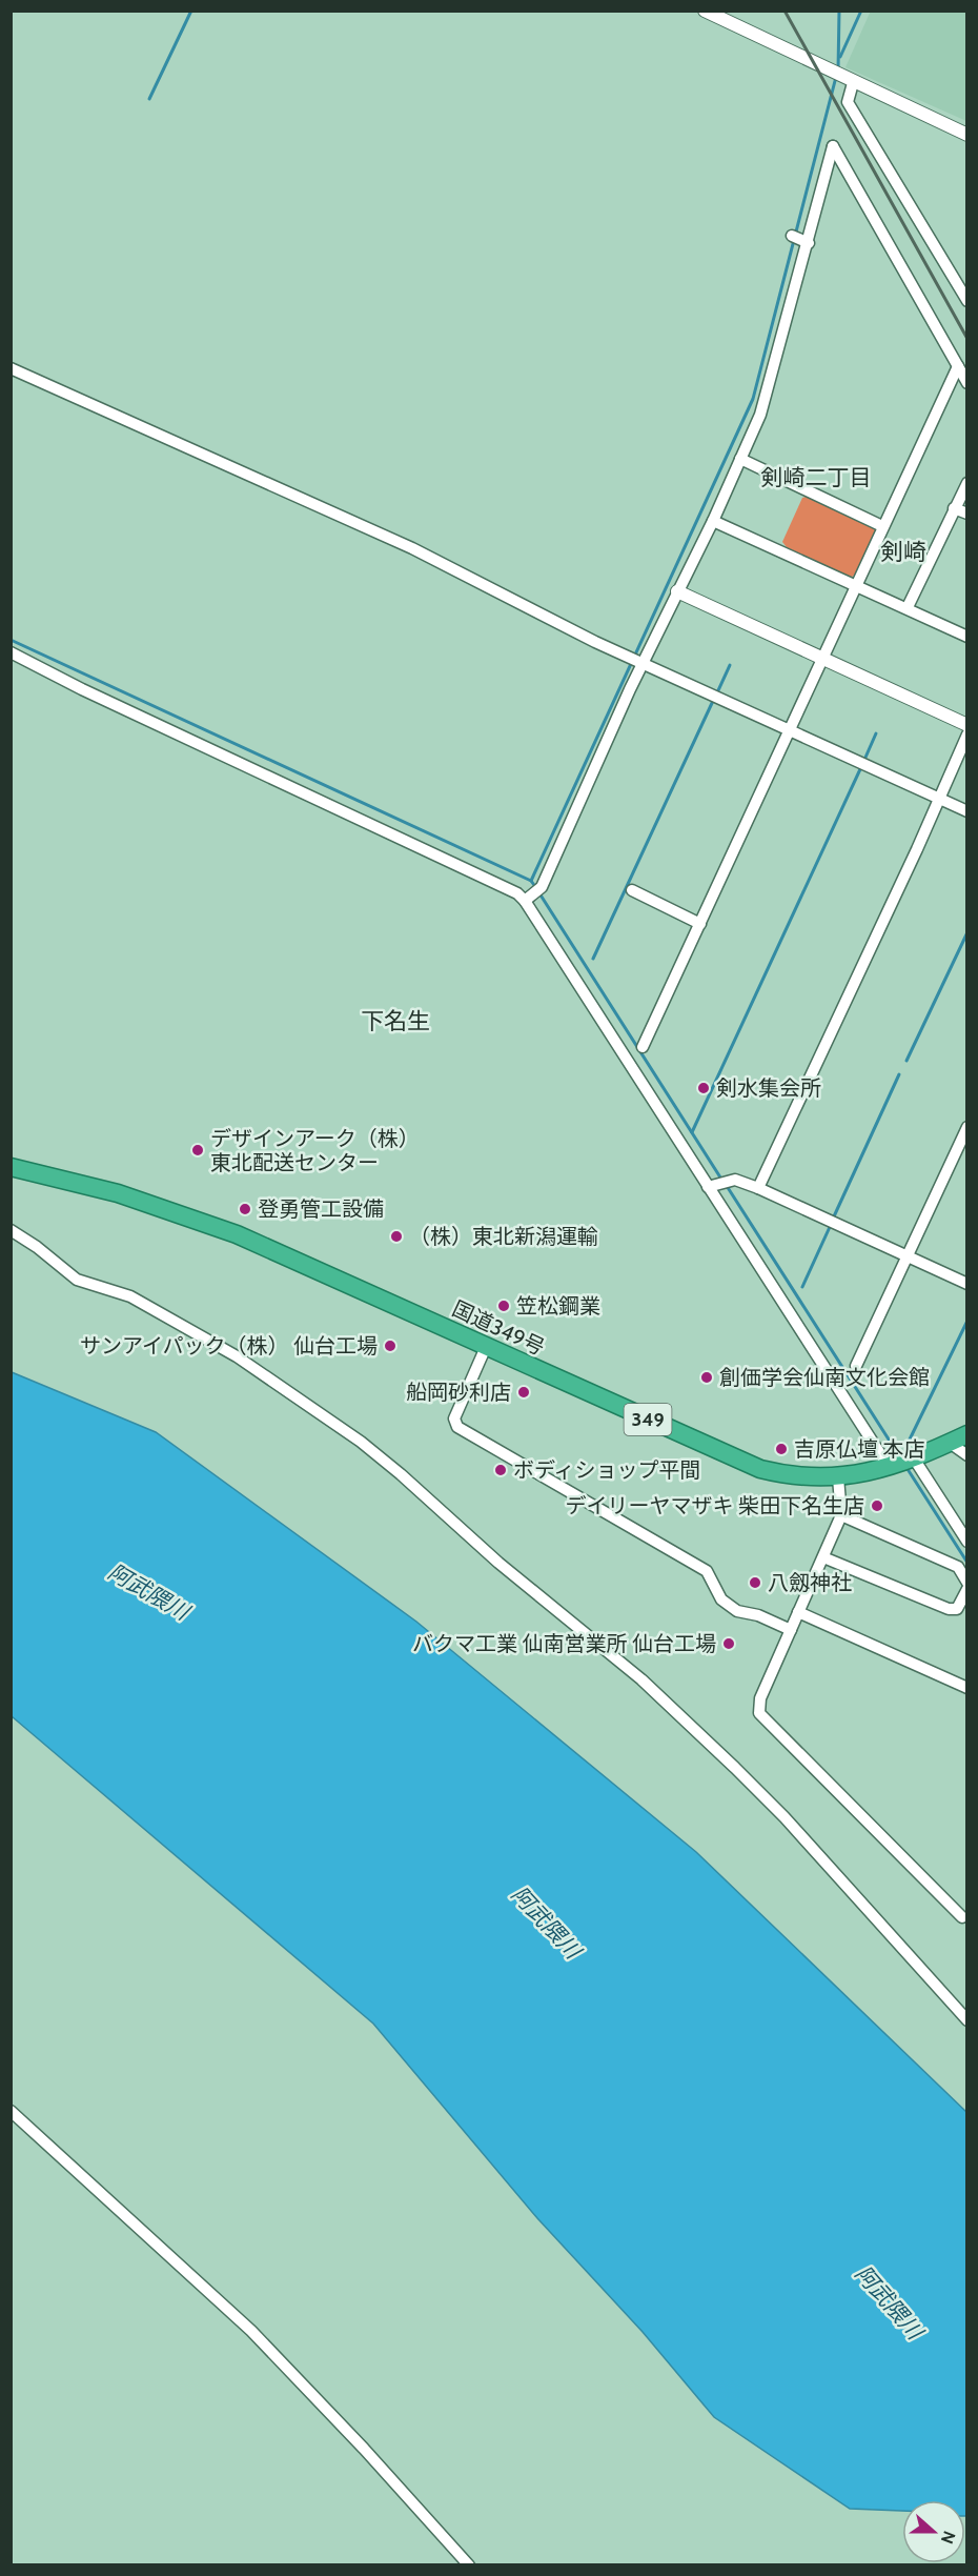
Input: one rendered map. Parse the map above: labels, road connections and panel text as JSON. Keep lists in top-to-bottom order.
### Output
{
  "streets": {
    "highway": ["国道349号", "349"]
  },
  "districts": ["剣崎二丁目", "剣崎", "下名生"],
  "water": ["阿武隈川"],
  "places": [
    "剣水集会所",
    "デザインアーク（株） 東北配送センター",
    "登勇管工設備",
    "（株）東北新潟運輸",
    "笠松鋼業",
    "サンアイパック（株） 仙台工場",
    "創価学会仙南文化会館",
    "船岡砂利店",
    "吉原仏壇 本店",
    "ボディショップ平間",
    "デイリーヤマザキ 柴田下名生店",
    "八劔神社",
    "バクマ工業 仙南営業所 仙台工場"
  ],
  "north": "right"
}
